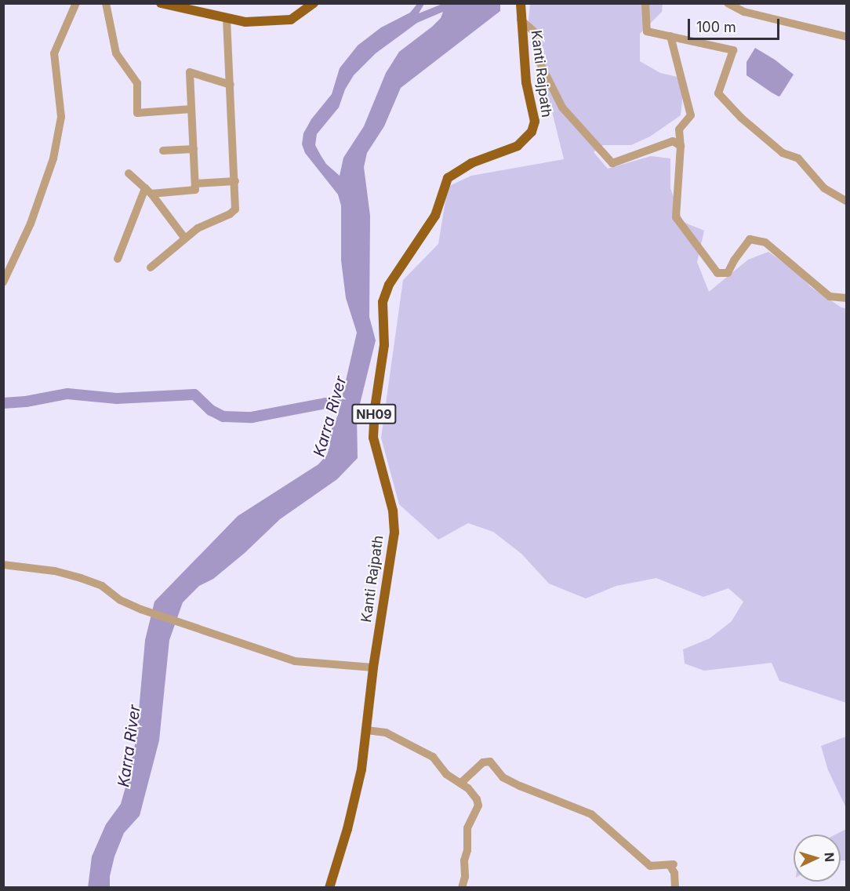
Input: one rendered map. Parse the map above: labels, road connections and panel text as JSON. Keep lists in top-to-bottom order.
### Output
{
  "streets": {
    "main road": ["Kanti Rajpath", "NH09"]
  },
  "water": ["Karra River"],
  "scale_bar": "100 m",
  "north": "right"
}
